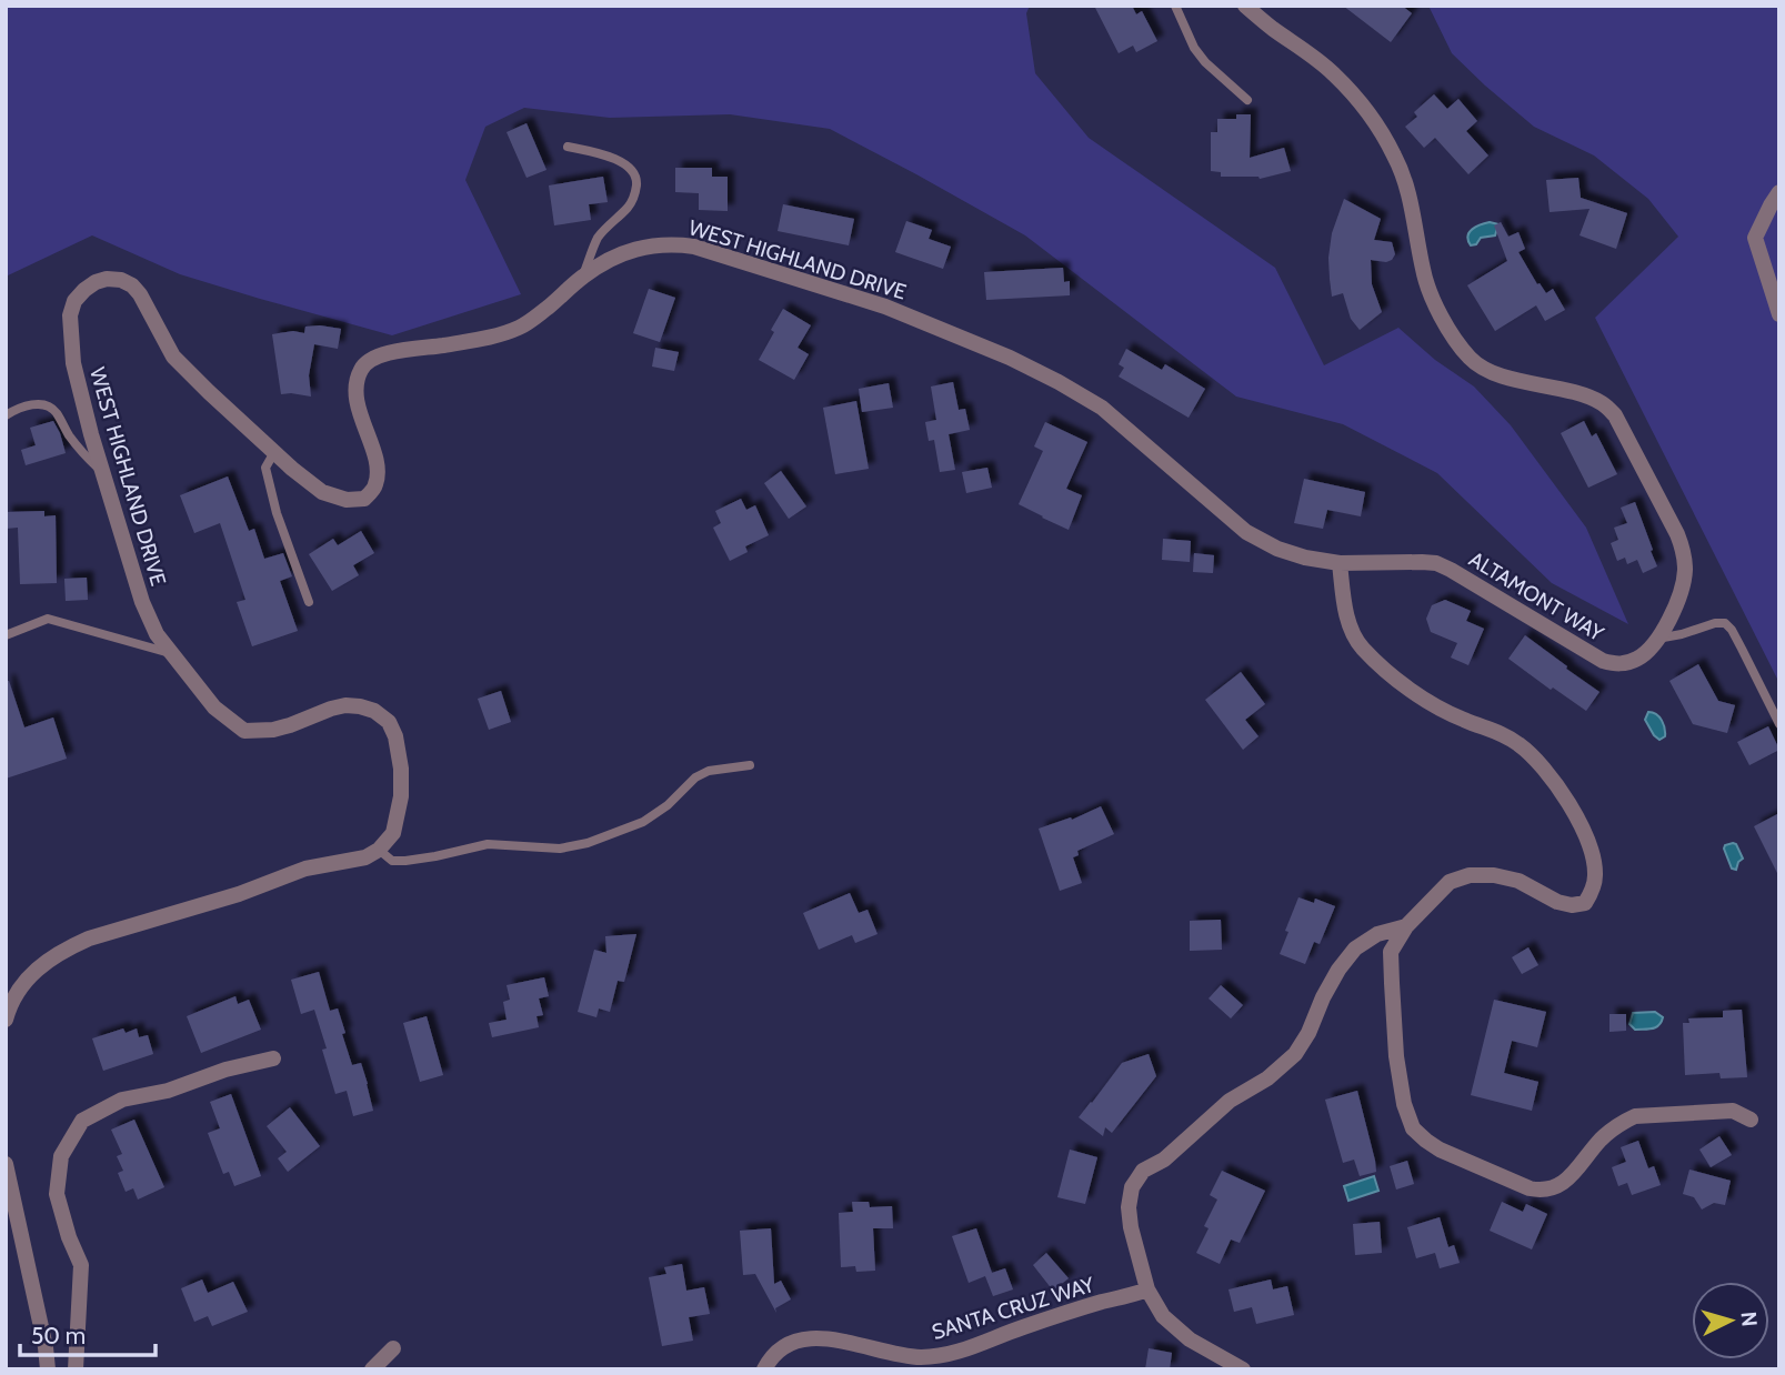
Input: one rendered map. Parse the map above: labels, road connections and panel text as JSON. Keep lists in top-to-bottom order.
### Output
{
  "streets": {
    "street": ["WEST HIGHLAND DRIVE", "ALTAMONT WAY", "SANTA CRUZ WAY"]
  },
  "crossings": [
    ["WEST HIGHLAND DRIVE", "ALTAMONT WAY"]
  ],
  "scale_bar": "50 m",
  "north": "right"
}
